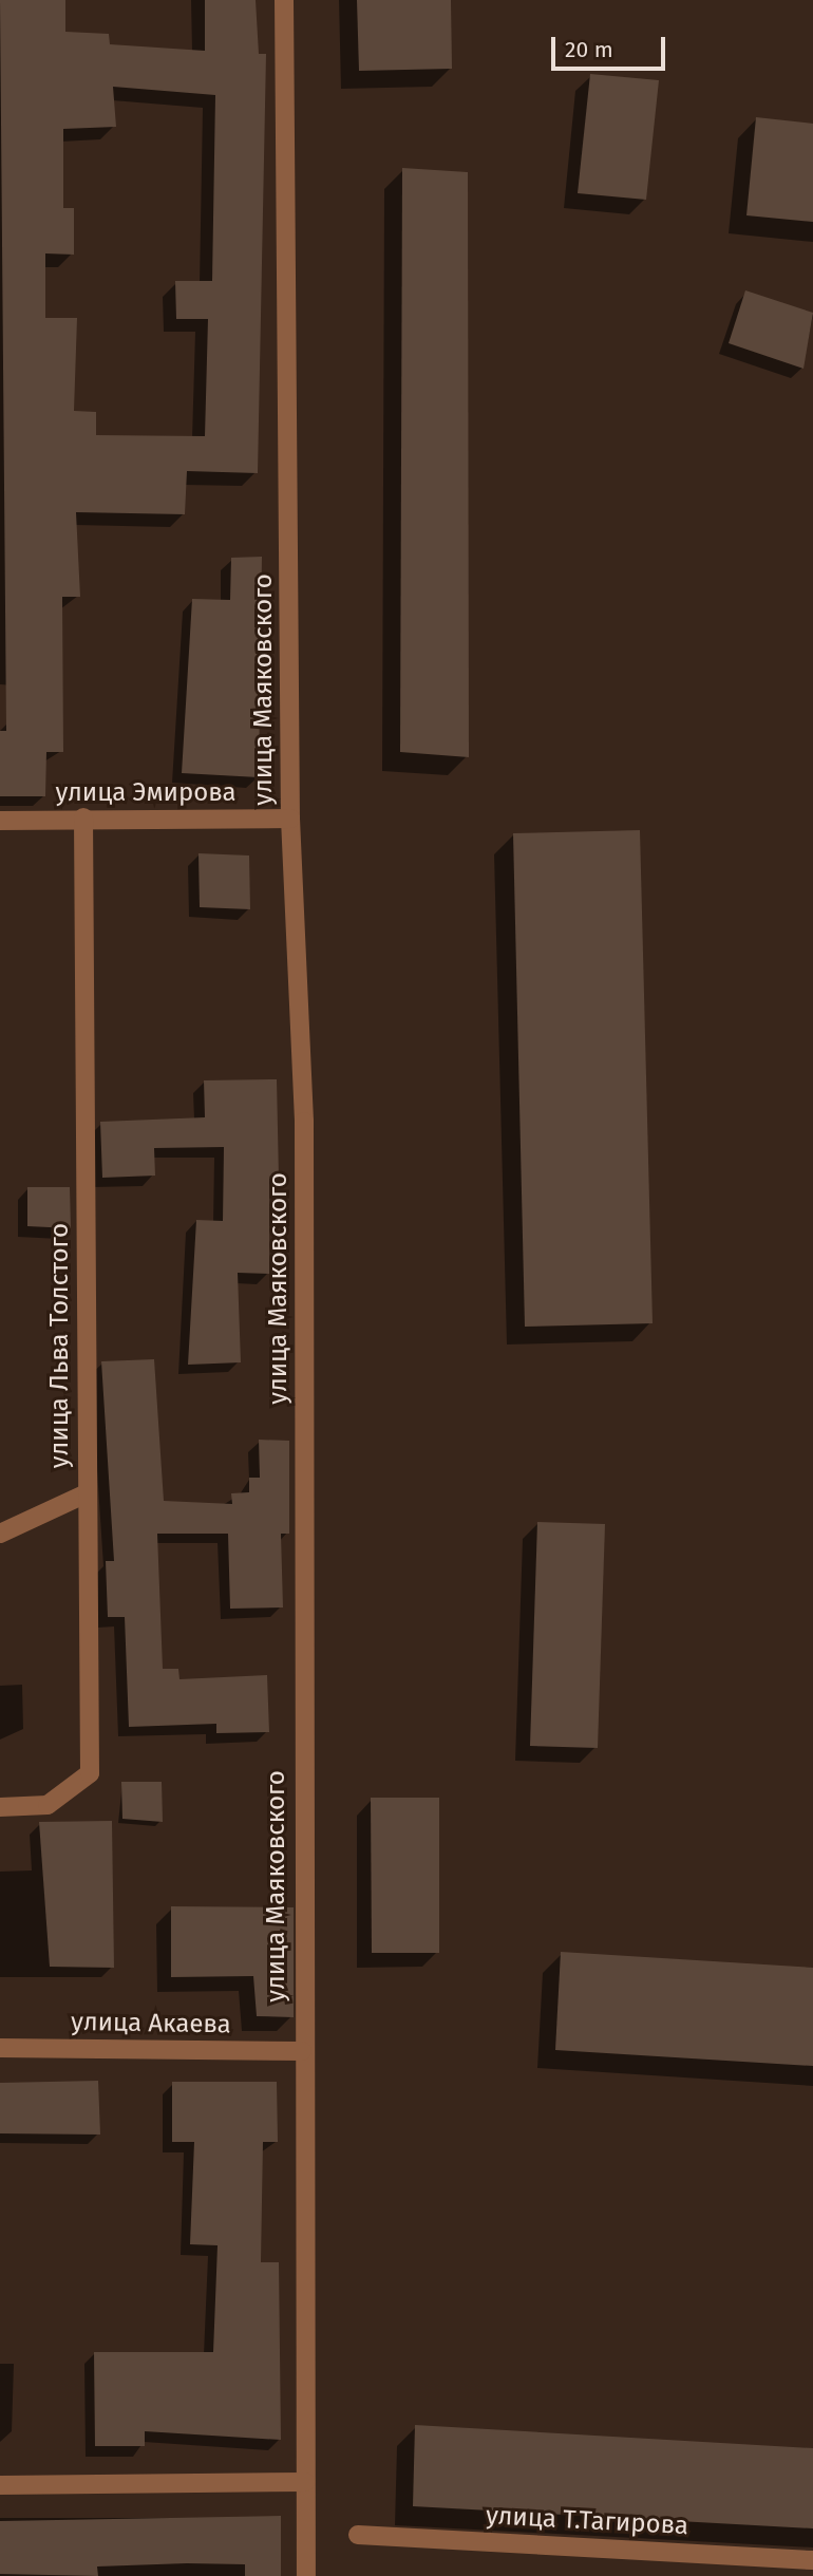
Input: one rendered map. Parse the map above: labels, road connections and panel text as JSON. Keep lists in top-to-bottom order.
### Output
{
  "streets": {
    "street": [
      "улица Маяковского",
      "улица Эмирова",
      "улица Льва Толстого",
      "улица Акаева",
      "улица Т.Тагирова"
    ]
  },
  "crossings": [
    ["улица Маяковского", "улица Эмирова"],
    ["улица Маяковского", "улица Акаева"],
    ["улица Эмирова", "улица Льва Толстого"]
  ],
  "scale_bar": "20 m"
}
